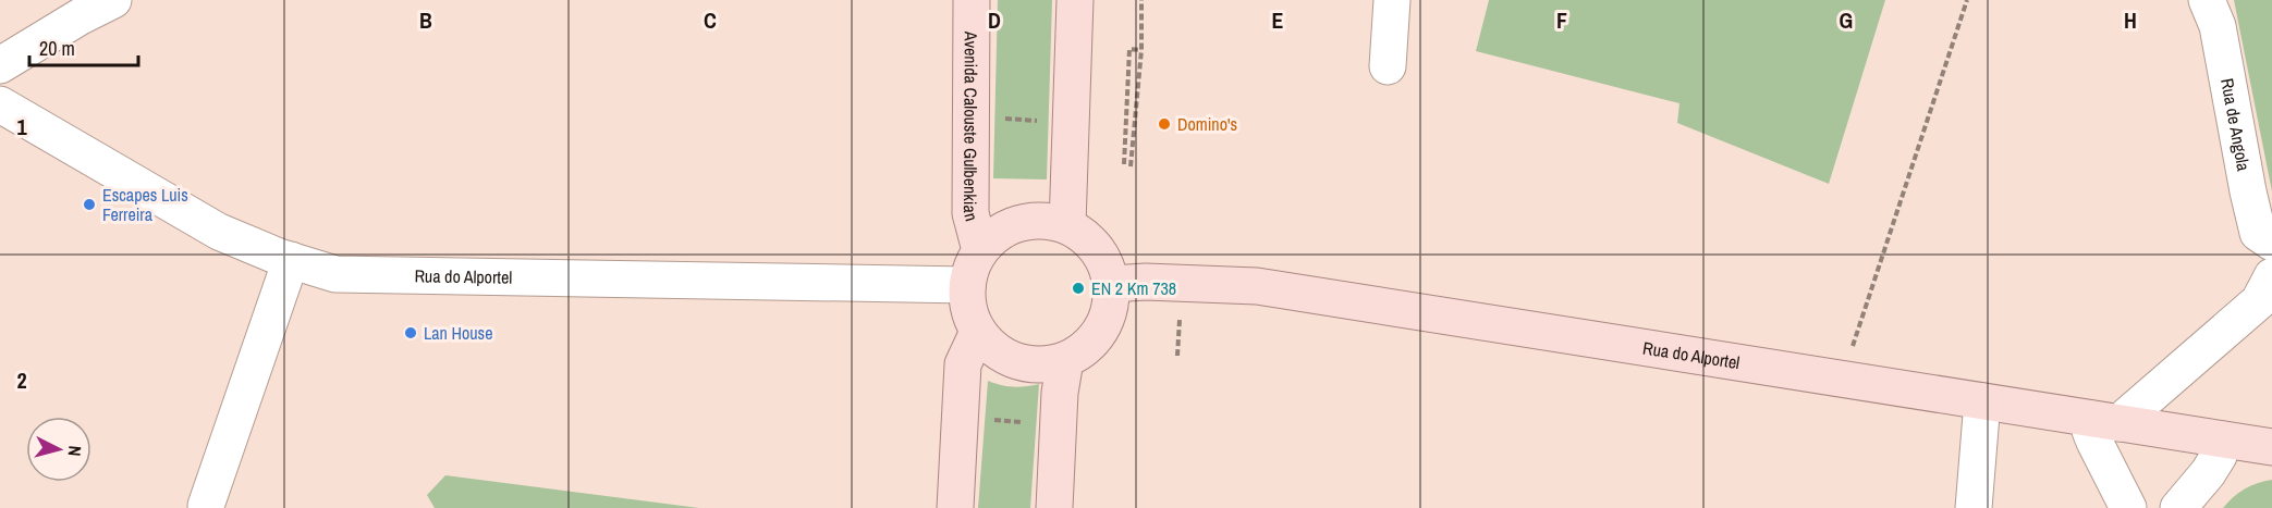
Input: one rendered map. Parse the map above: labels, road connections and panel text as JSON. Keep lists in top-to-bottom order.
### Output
{
  "streets": {
    "main road": ["Avenida Calouste Gulbenkian", "Rua do Alportel"],
    "street": ["Rua de Angola"]
  },
  "crossings": [
    ["Avenida Calouste Gulbenkian", "Rua do Alportel"]
  ],
  "places": [
    "Domino's",
    "Escapes Luis Ferreira",
    "EN 2 Km 738",
    "Lan House"
  ],
  "scale_bar": "20 m",
  "north": "right",
  "grid": {
    "columns": [
      "B",
      "C",
      "D",
      "E",
      "F",
      "G",
      "H"
    ],
    "rows": ["1", "2"]
  }
}
